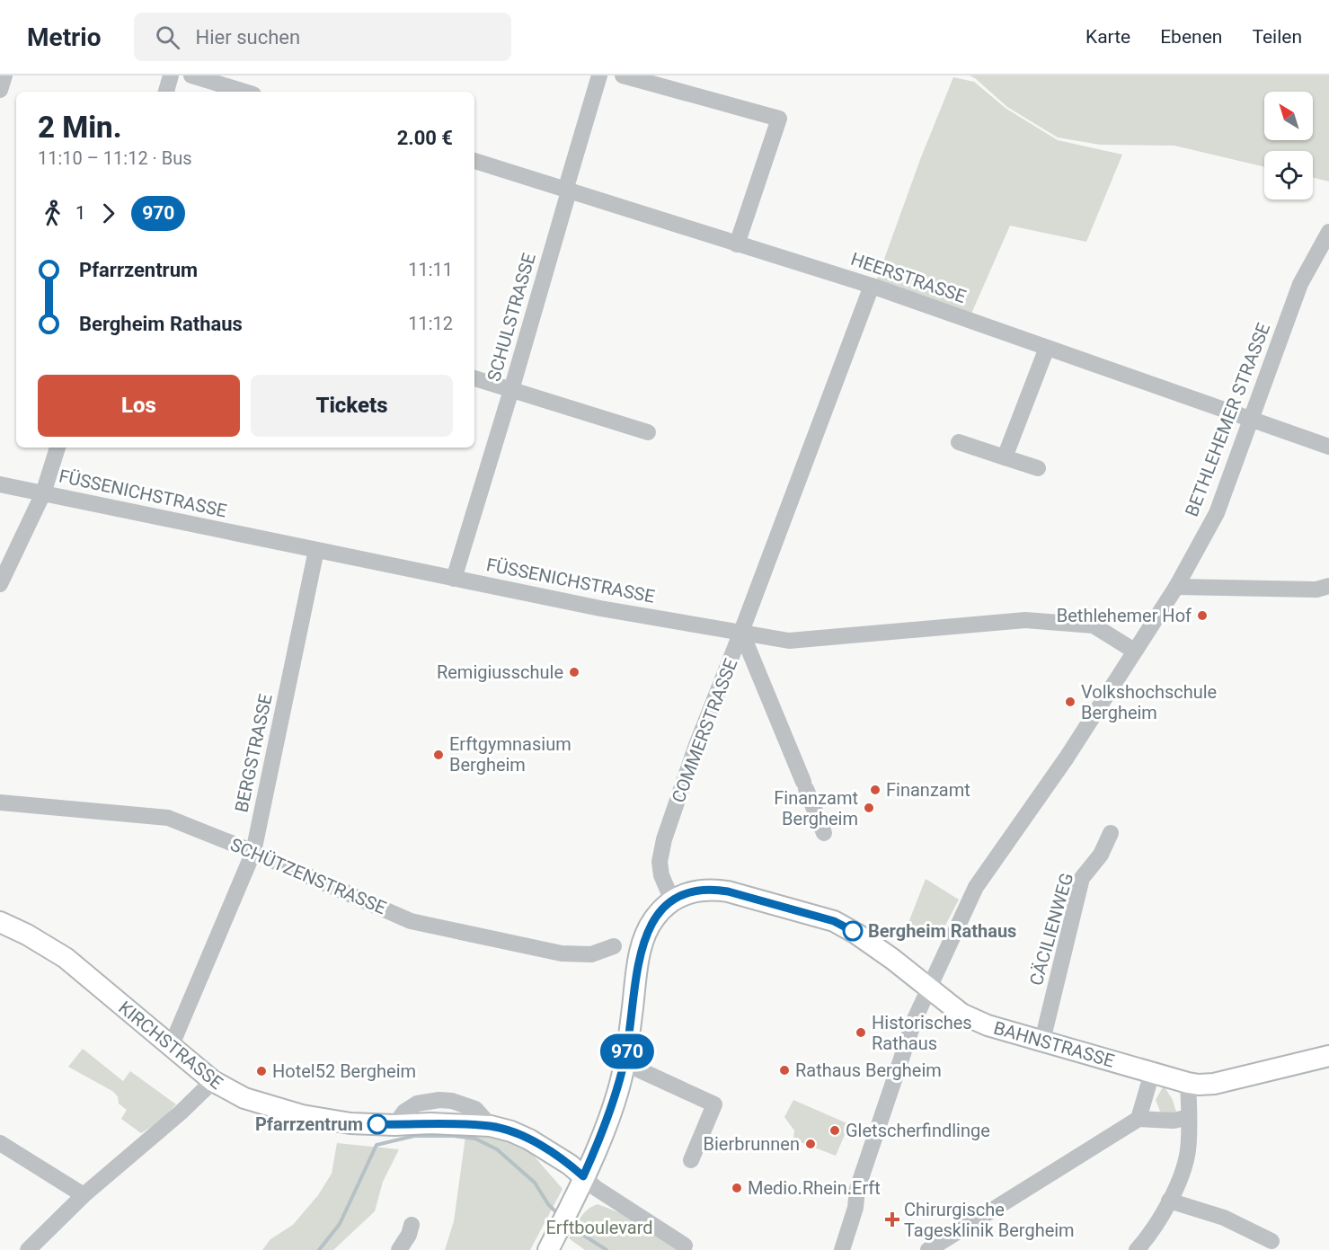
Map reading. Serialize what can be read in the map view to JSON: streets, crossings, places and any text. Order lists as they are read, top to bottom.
{
  "streets": {
    "main road": ["BAHNSTRASSE", "KIRCHSTRASSE"],
    "street": [
      "HEERSTRASSE",
      "SCHULSTRASSE",
      "BETHLEHEMER STRASSE",
      "FÜSSENICHSTRASSE",
      "COMMERSTRASSE",
      "BERGSTRASSE",
      "SCHÜTZENSTRASSE",
      "CÄCILIENWEG"
    ]
  },
  "crossings": [
    ["HEERSTRASSE", "SCHULSTRASSE"],
    ["HEERSTRASSE", "BETHLEHEMER STRASSE"],
    ["HEERSTRASSE", "COMMERSTRASSE"],
    ["SCHULSTRASSE", "FÜSSENICHSTRASSE"],
    ["BETHLEHEMER STRASSE", "FÜSSENICHSTRASSE"],
    ["BETHLEHEMER STRASSE", "BAHNSTRASSE"],
    ["FÜSSENICHSTRASSE", "COMMERSTRASSE"],
    ["FÜSSENICHSTRASSE", "BERGSTRASSE"],
    ["BERGSTRASSE", "SCHÜTZENSTRASSE"],
    ["BERGSTRASSE", "KIRCHSTRASSE"],
    ["CÄCILIENWEG", "BAHNSTRASSE"]
  ],
  "parks": ["Erftboulevard"],
  "places": {
    "other": [
      "Bethlehemer Hof",
      "Remigiusschule",
      "Volkshochschule Bergheim",
      "Erftgymnasium Bergheim",
      "Finanzamt",
      "Finanzamt Bergheim",
      "Bergheim Rathaus",
      "Historisches Rathaus",
      "Rathaus Bergheim",
      "Hotel52 Bergheim",
      "Pfarrzentrum",
      "Gletscherfindlinge",
      "Bierbrunnen",
      "Medio.Rhein.Erft"
    ],
    "health": ["Chirurgische Tagesklinik Bergheim"]
  },
  "lines": ["bus line 970"],
  "north": "top left",
  "page": {
    "header": "Metrio",
    "search": "Hier suchen",
    "nav": ["Karte", "Ebenen", "Teilen"],
    "on_map": "970",
    "heading": ["2 Min.", "11:10 – 11:12 · Bus", "2.00 €"],
    "legs": ["1", "970"],
    "list": [
      {
        "name": "Pfarrzentrum",
        "value": "11:11"
      },
      {
        "name": "Bergheim Rathaus",
        "value": "11:12"
      }
    ],
    "buttons": ["Los", "Tickets"]
  }
}
